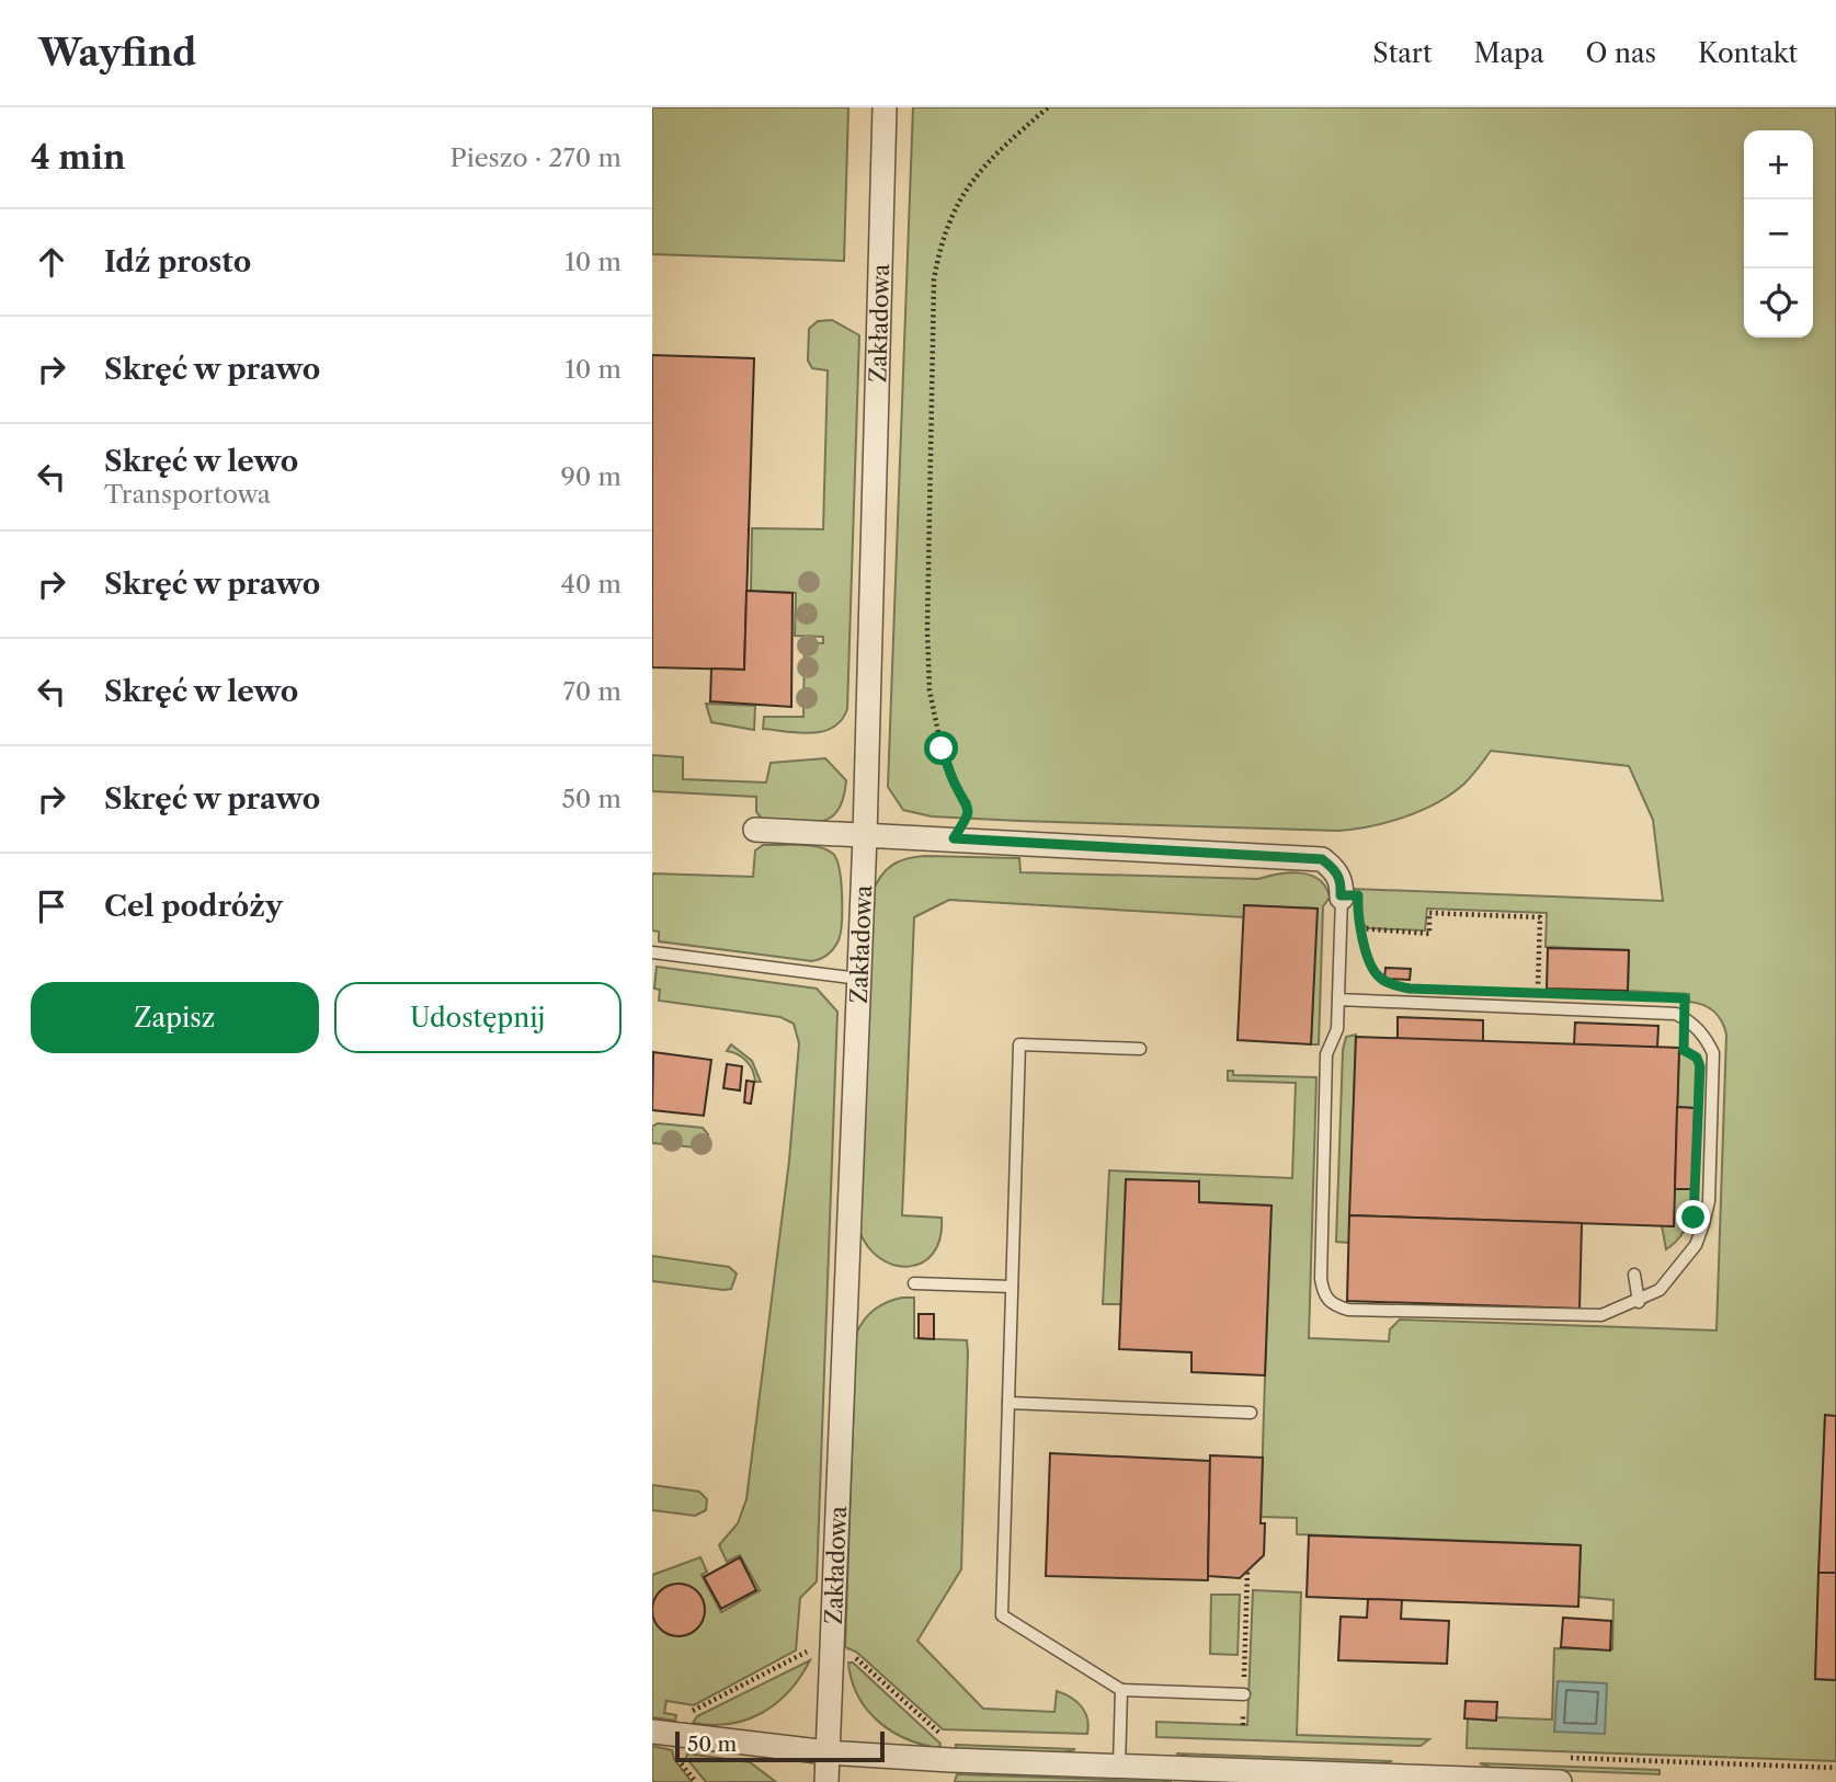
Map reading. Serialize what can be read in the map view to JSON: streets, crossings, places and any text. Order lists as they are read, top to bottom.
{
  "streets": {
    "street": ["Zakładowa"]
  },
  "scale_bar": "50 m",
  "page": {
    "header": "Wayfind",
    "nav": [
      "Start",
      "Mapa",
      "O nas",
      "Kontakt"
    ],
    "heading": ["4 min", "Pieszo · 270 m"],
    "map_buttons": ["+", "−"],
    "list": [
      ["Idź prosto", "10 m"],
      ["Skręć w prawo", "10 m"],
      ["Skręć w lewo", "Transportowa", "90 m"],
      ["Skręć w prawo", "40 m"],
      ["Skręć w lewo", "70 m"],
      ["Skręć w prawo", "50 m"],
      "Cel podróży"
    ],
    "buttons": ["Zapisz", "Udostępnij"],
    "scale": "50 m"
  }
}
